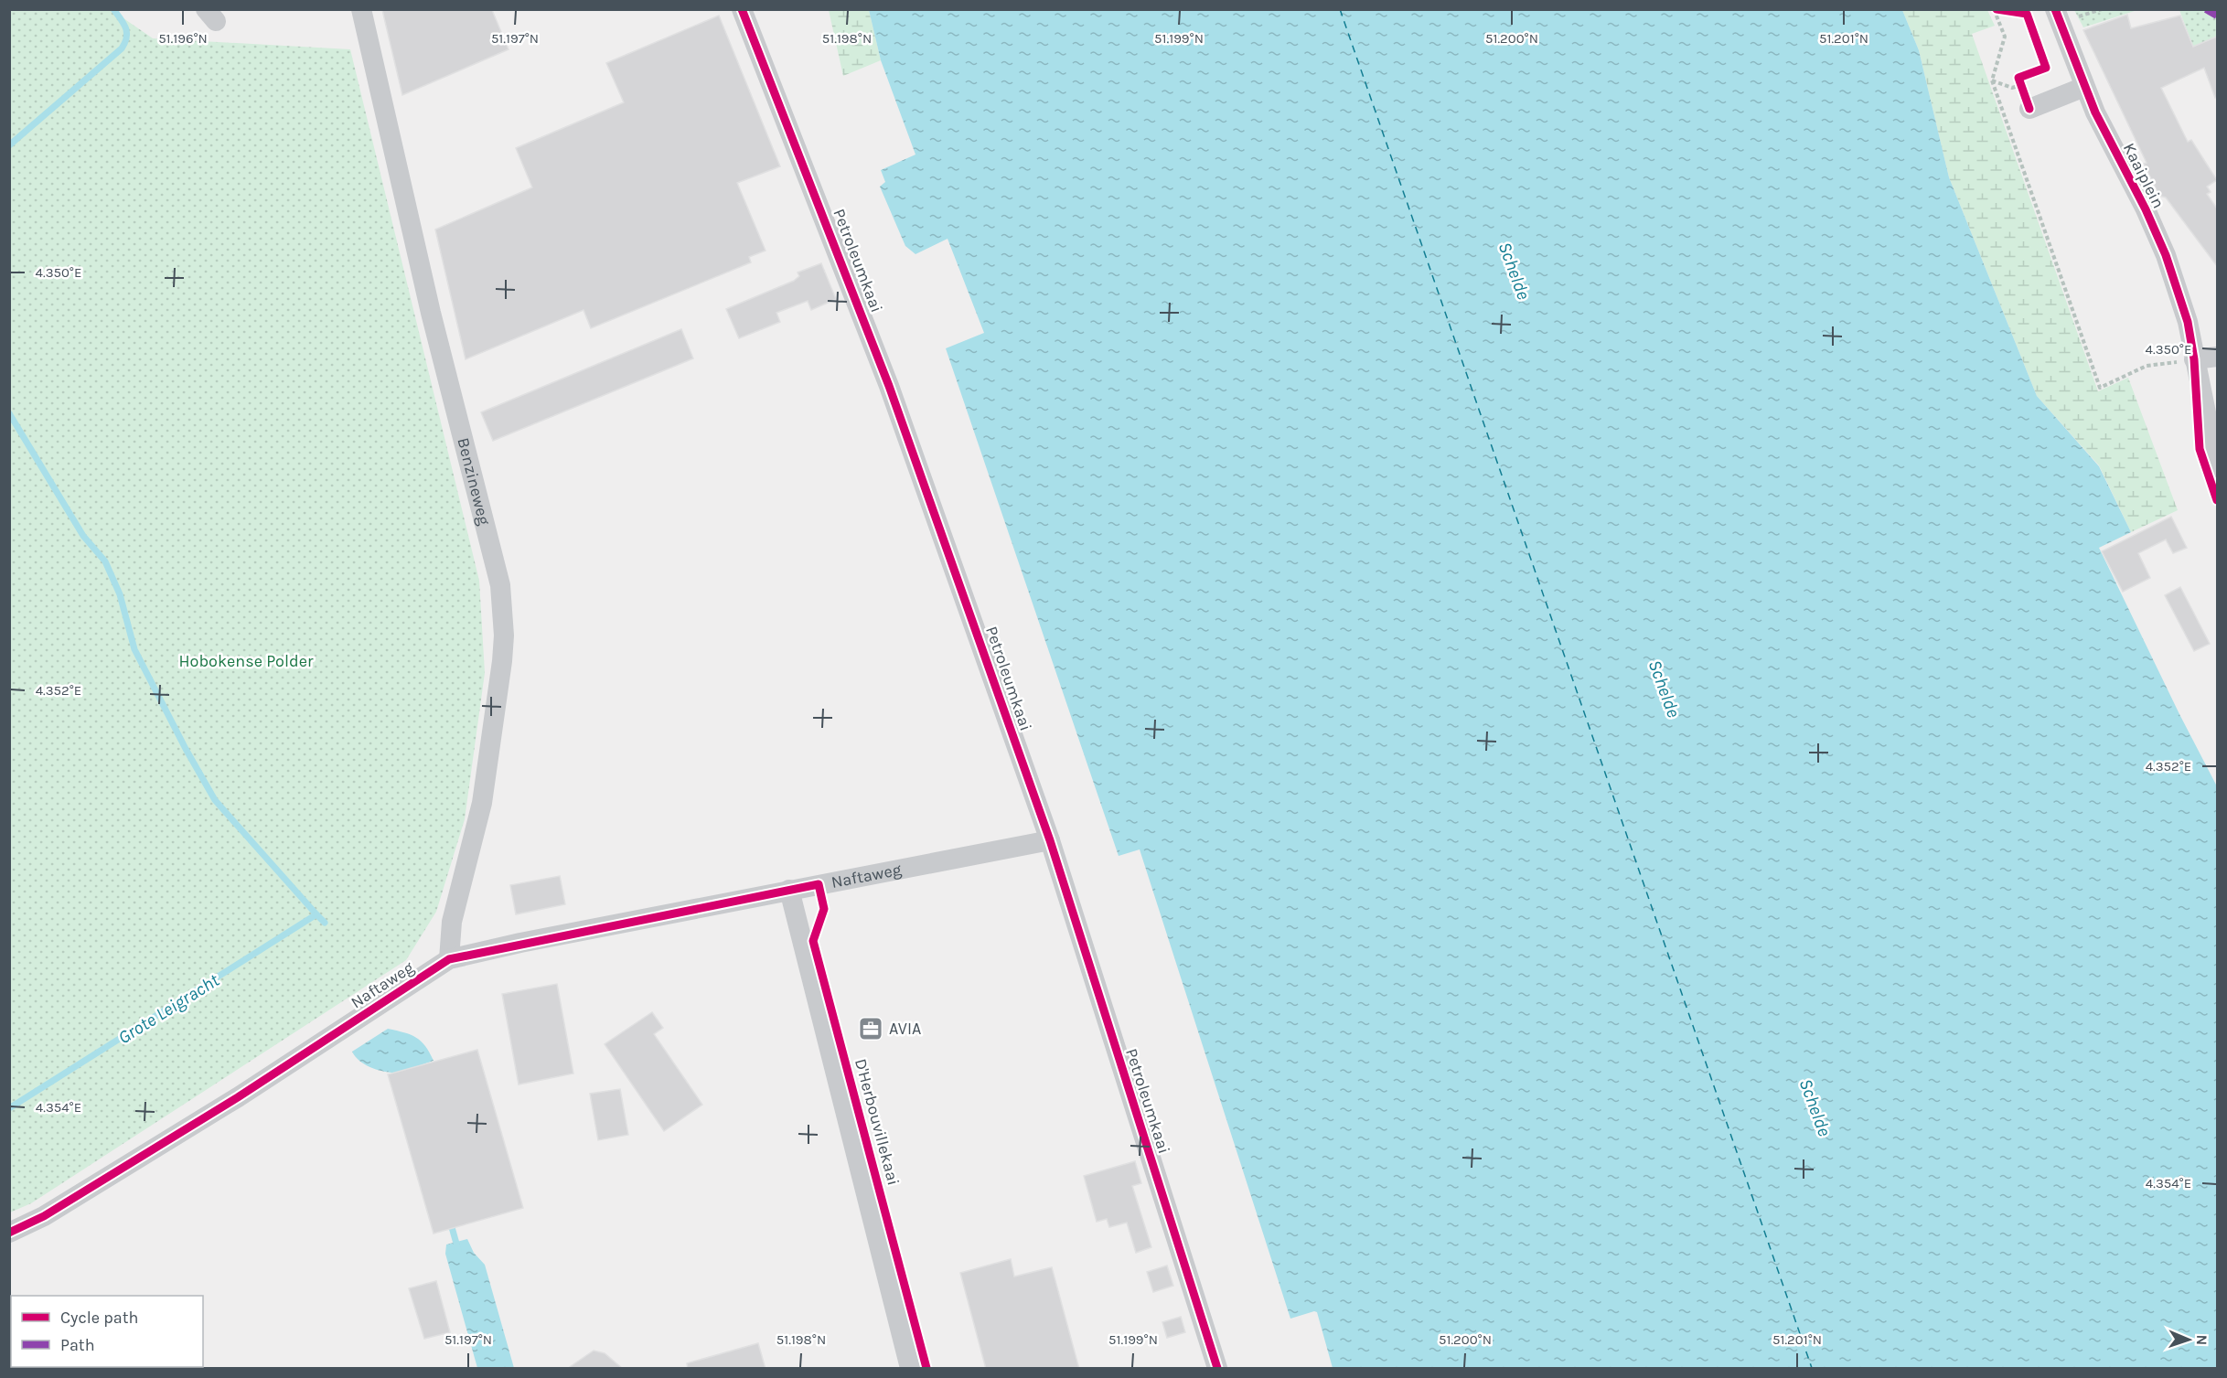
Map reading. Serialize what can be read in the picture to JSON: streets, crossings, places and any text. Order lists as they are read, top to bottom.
{
  "streets": {
    "street": [
      "Kaaiplein",
      "Petroleumkaai",
      "Benzineweg",
      "Naftaweg",
      "D'Herbouvillekaai"
    ]
  },
  "crossings": [
    ["Petroleumkaai", "Naftaweg"],
    ["Benzineweg", "Naftaweg"],
    ["Naftaweg", "D'Herbouvillekaai"]
  ],
  "water": ["Schelde", "Grote Leigracht"],
  "parks": ["Hobokense Polder"],
  "places": {
    "office": ["AVIA"]
  },
  "legend": ["Cycle path", "Path"],
  "north": "right",
  "coordinates": [
    "51.196°N",
    "51.197°N",
    "51.198°N",
    "51.199°N",
    "51.200°N",
    "51.201°N",
    "4.350°E",
    "4.352°E",
    "4.354°E"
  ]
}
